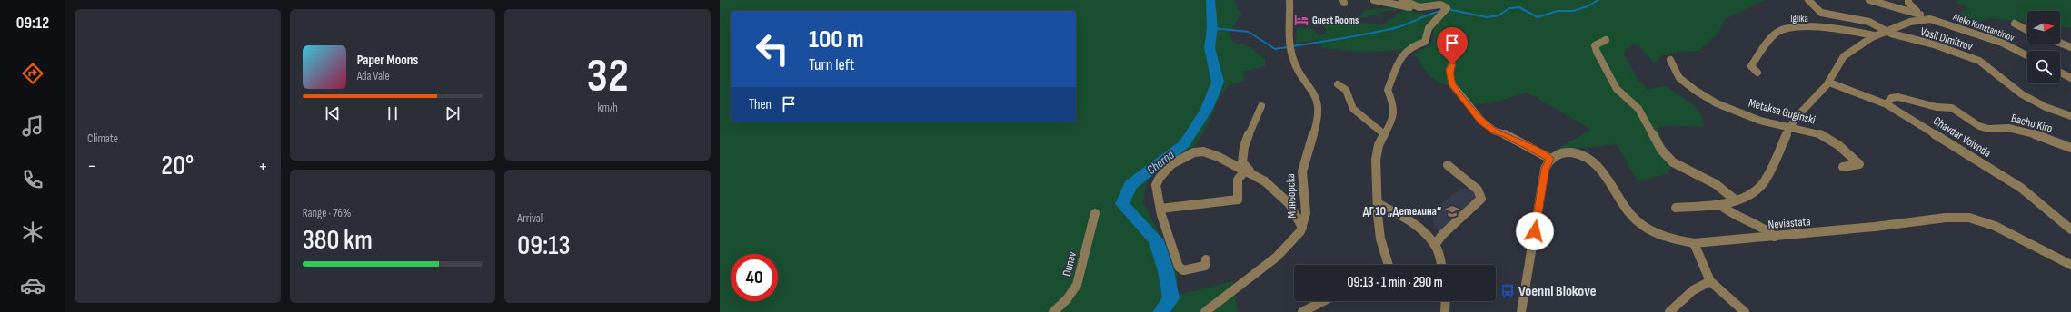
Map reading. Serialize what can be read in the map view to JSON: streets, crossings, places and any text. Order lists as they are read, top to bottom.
{
  "streets": {
    "street": [
      "Iglika",
      "Aleko Konstantinov",
      "Vasil Dimitrov",
      "Metaksa Guginski",
      "Bacho Kiro",
      "Chavdar Voivoda",
      "Миньорска",
      "Neviastata",
      "Dunav"
    ]
  },
  "crossings": [
    ["Bacho Kiro", "Chavdar Voivoda"]
  ],
  "water": ["Cherna"],
  "places": {
    "hotel": ["Guest Rooms"],
    "school or university": ["ДГ 10 „Детелина“"],
    "bus stop": ["Voenni Blokove"]
  },
  "north": "right",
  "page": {
    "tabs": "09:12",
    "tile": [
      "Climate",
      ["32", "km/h"],
      ["Range · 76%", "380 km"],
      ["Arrival", "09:13"]
    ],
    "turn": ["100 m", "Turn left"],
    "song": ["Paper Moons", "Ada Vale"],
    "then": "Then",
    "heat": ["−", "20°", "+"],
    "limit": "40",
    "trip": "09:13 · 1 min · 290 m"
  }
}
